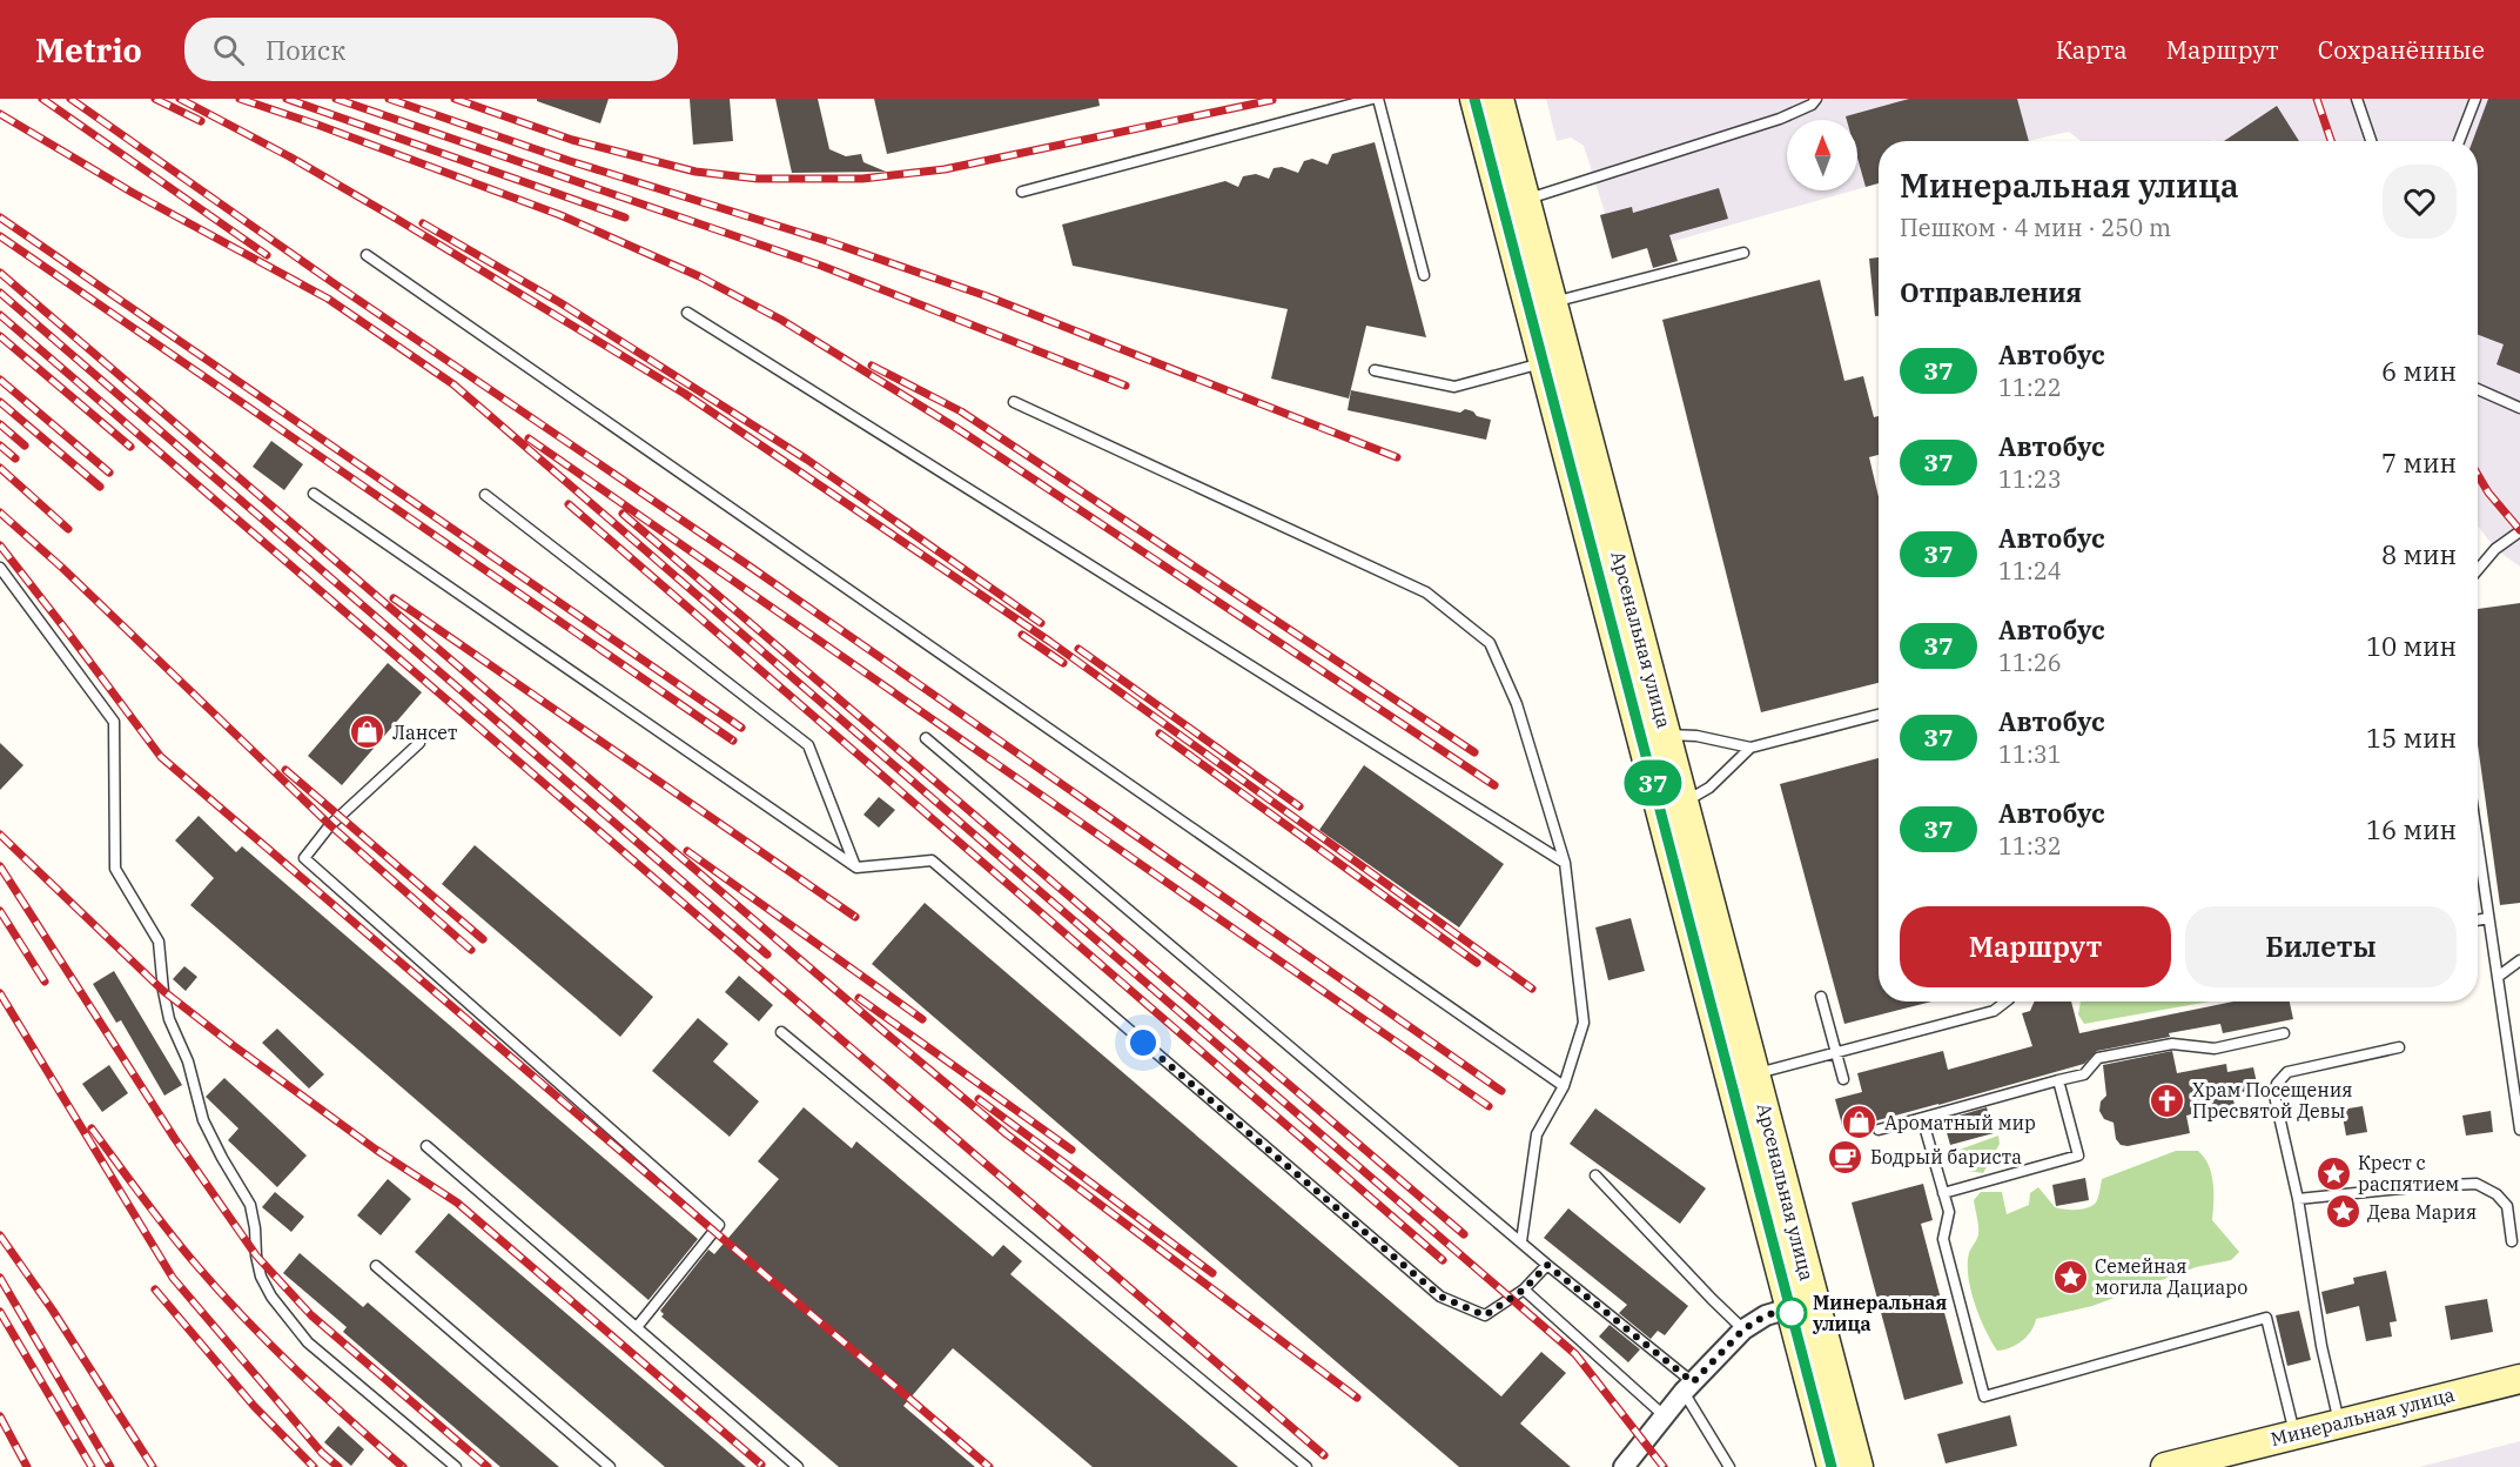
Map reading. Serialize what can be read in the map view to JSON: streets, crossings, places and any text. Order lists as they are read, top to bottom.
{
  "streets": {
    "street": ["Арсенальная улица", "Минеральная улица"]
  },
  "places": {
    "shop": ["Лансет", "Ароматный мир"],
    "church": ["Храм Посещения Пресвятой Девы"],
    "cafe": ["Бодрый бариста"],
    "place": ["Крест с распятием", "Дева Мария", "Семейная могила Дациаро"],
    "other": ["Минеральная улица"]
  },
  "lines": ["bus line 37"],
  "north": "top",
  "page": {
    "header": "Metrio",
    "search": "Поиск",
    "nav": ["Карта", "Маршрут", "Сохранённые"],
    "on_map": "37",
    "heading": [
      ["Минеральная улица", "Пешком · 4 мин · 250 m"],
      "Отправления"
    ],
    "list": [
      {
        "mark": "37",
        "name": "Автобус",
        "note": "11:22",
        "value": "6 мин"
      },
      {
        "mark": "37",
        "name": "Автобус",
        "note": "11:23",
        "value": "7 мин"
      },
      {
        "mark": "37",
        "name": "Автобус",
        "note": "11:24",
        "value": "8 мин"
      },
      {
        "mark": "37",
        "name": "Автобус",
        "note": "11:26",
        "value": "10 мин"
      },
      {
        "mark": "37",
        "name": "Автобус",
        "note": "11:31",
        "value": "15 мин"
      },
      {
        "mark": "37",
        "name": "Автобус",
        "note": "11:32",
        "value": "16 мин"
      }
    ],
    "buttons": ["Маршрут", "Билеты"]
  }
}
